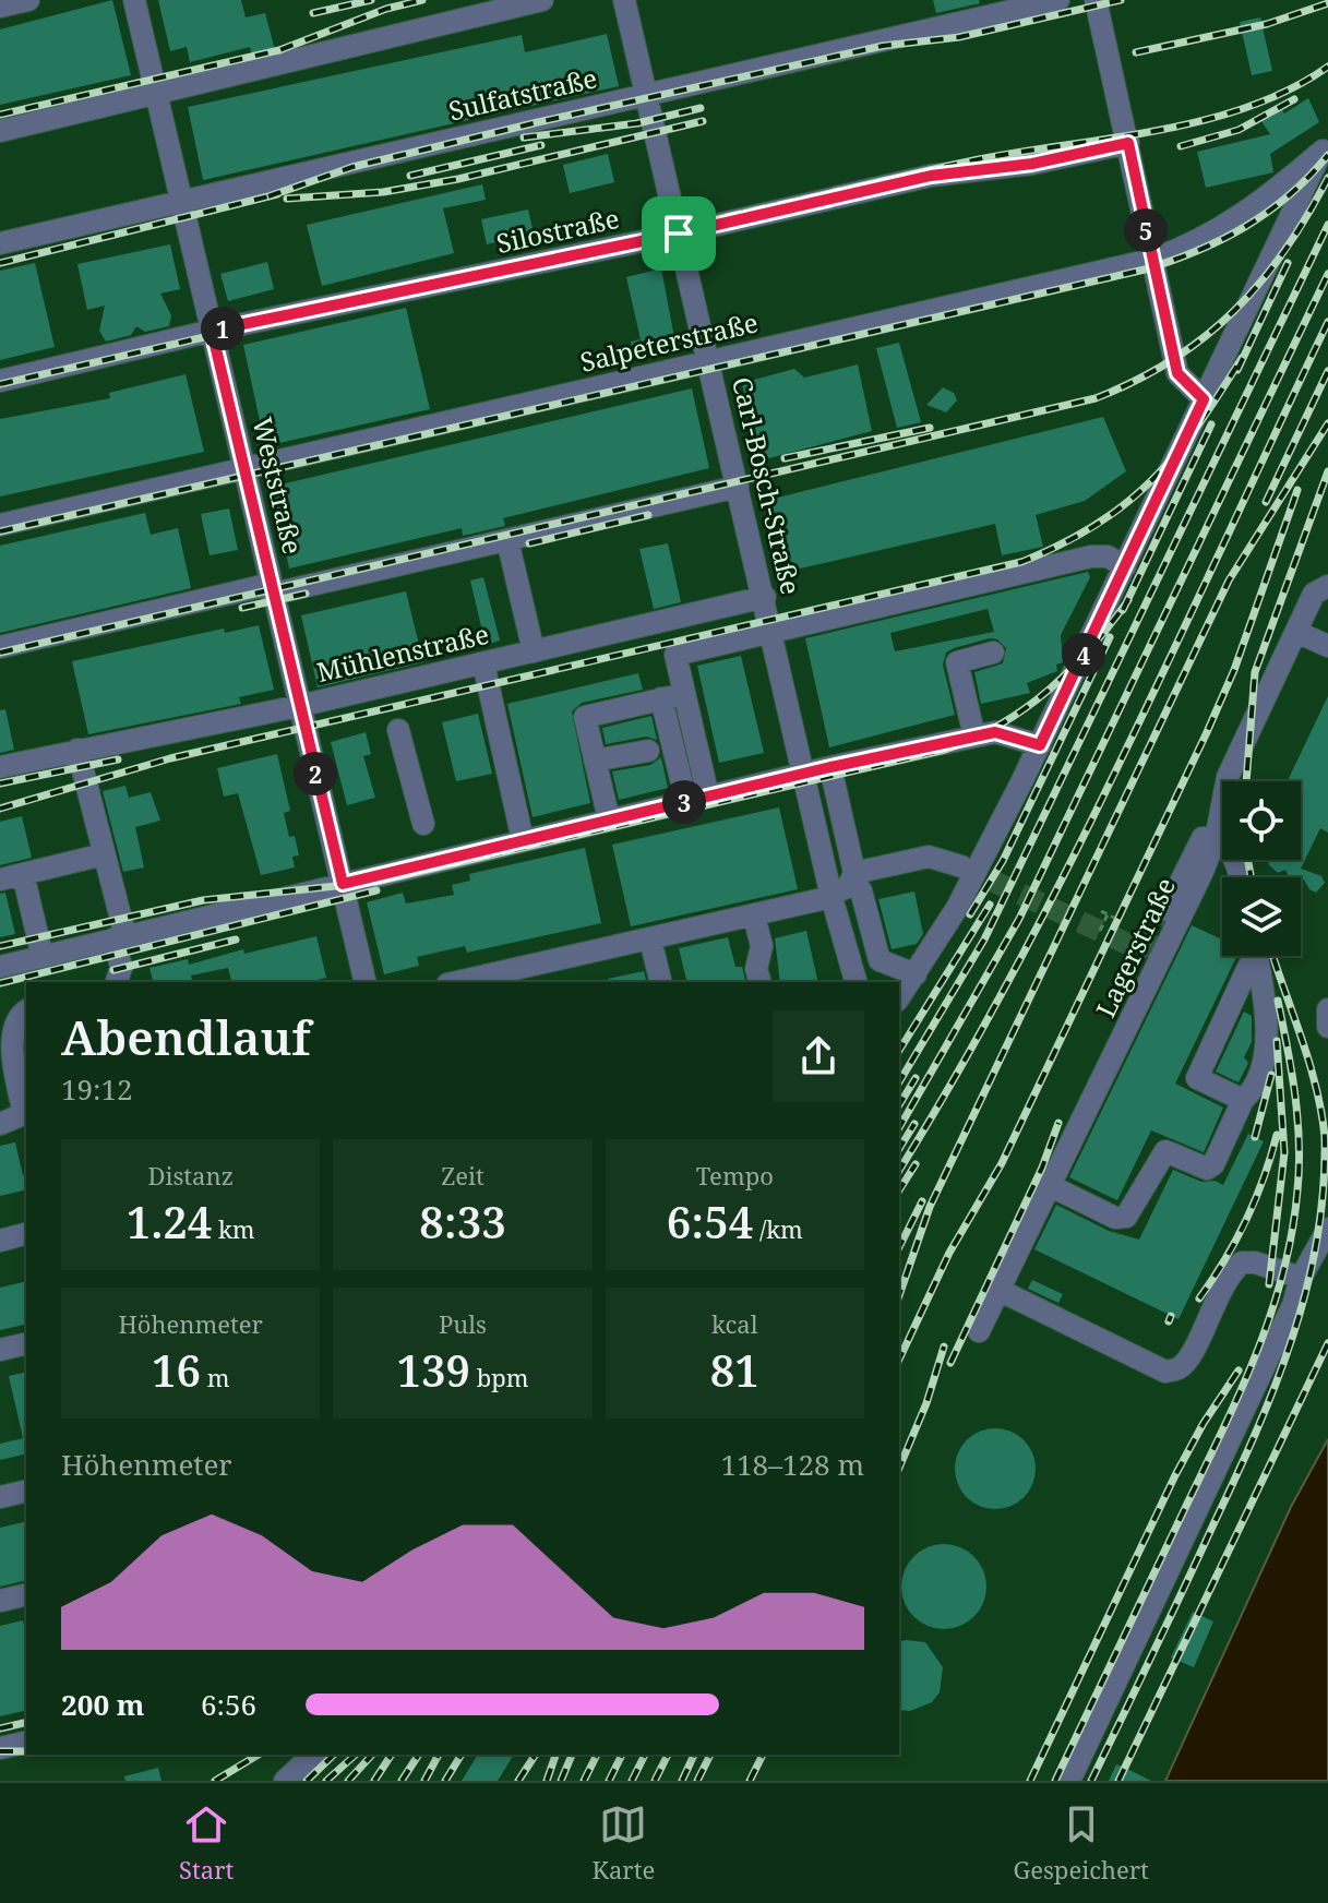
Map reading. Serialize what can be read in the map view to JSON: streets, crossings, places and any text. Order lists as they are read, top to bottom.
{
  "streets": {
    "street": [
      "Sulfatstraße",
      "Silostraße",
      "Salpeterstraße",
      "Weststraße",
      "Carl-Bosch-Straße",
      "Mühlenstraße",
      "Lagerstraße"
    ]
  },
  "crossings": [
    ["Sulfatstraße", "Weststraße"],
    ["Sulfatstraße", "Carl-Bosch-Straße"],
    ["Silostraße", "Weststraße"],
    ["Silostraße", "Carl-Bosch-Straße"],
    ["Salpeterstraße", "Weststraße"],
    ["Salpeterstraße", "Carl-Bosch-Straße"],
    ["Weststraße", "Mühlenstraße"],
    ["Carl-Bosch-Straße", "Mühlenstraße"]
  ],
  "page": {
    "pins": [
      "5",
      "1",
      "4",
      "2",
      "3"
    ],
    "heading": ["Abendlauf", "19:12"],
    "stats": [
      ["Distanz", "1.24 km"],
      ["Zeit", "8:33"],
      ["Tempo", "6:54 /km"],
      ["Höhenmeter", "16 m"],
      ["Puls", "139 bpm"],
      ["kcal", "81"]
    ],
    "chart": ["Höhenmeter", "118–128 m"],
    "list": [
      {
        "name": "200 m",
        "note": "6:56"
      }
    ],
    "tabs": ["Start", "Karte", "Gespeichert"]
  }
}
